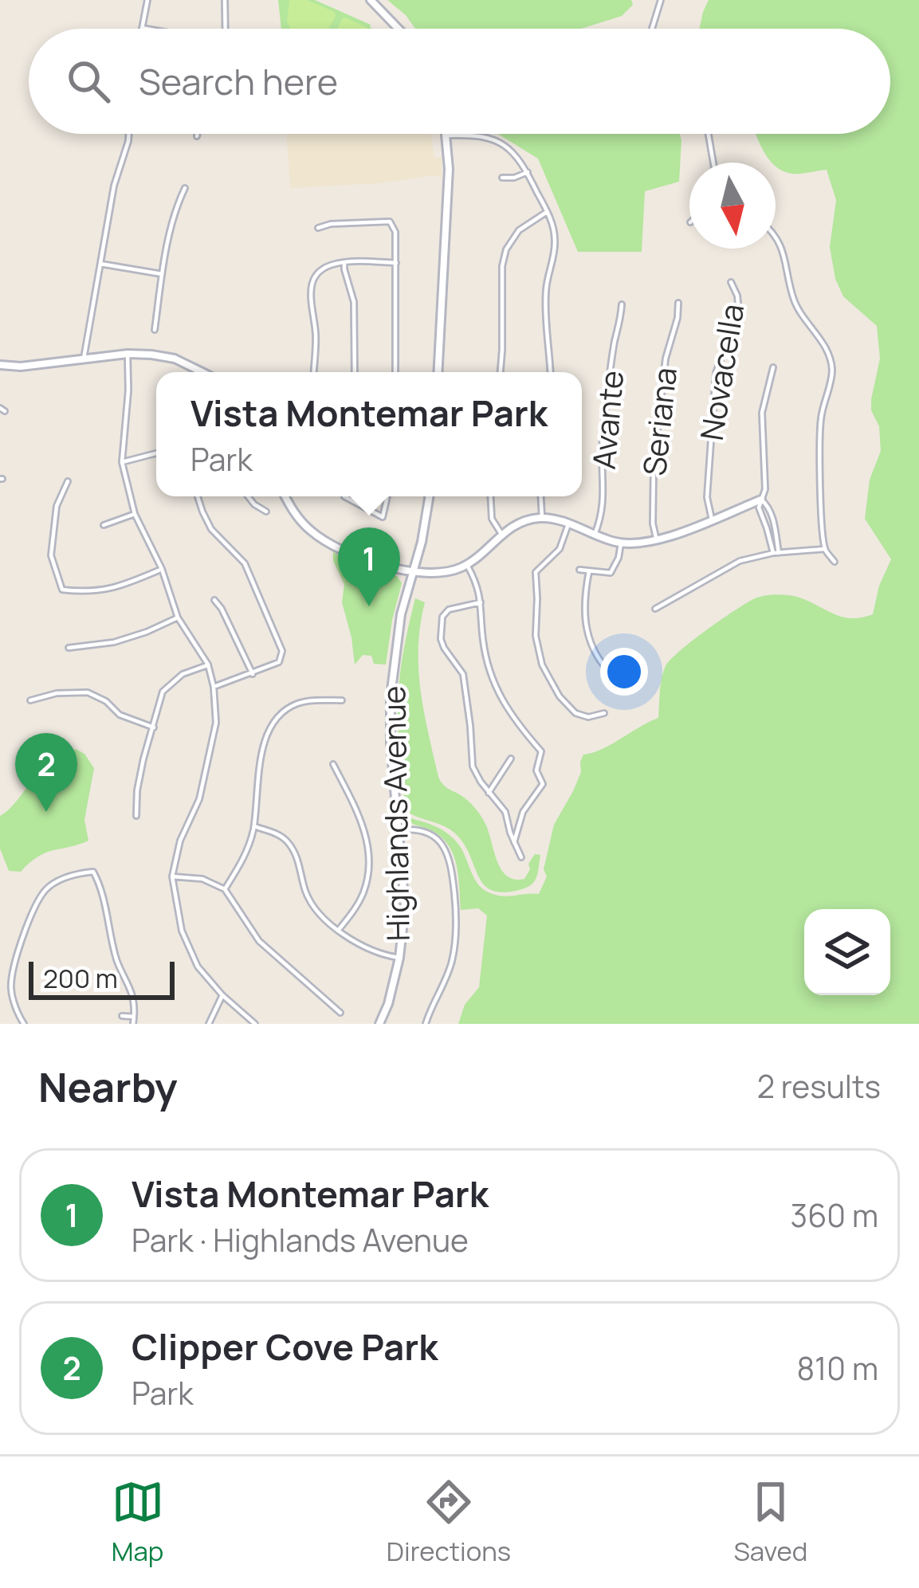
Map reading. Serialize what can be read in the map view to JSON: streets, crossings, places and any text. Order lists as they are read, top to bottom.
{
  "streets": {
    "main road": ["Highlands Avenue"],
    "street": ["Novacella", "Avante", "Seriana"]
  },
  "scale_bar": "200 m",
  "north": "bottom",
  "page": {
    "search": "Search here",
    "popup": ["Vista Montemar Park", "Park"],
    "pins": ["1", "2"],
    "scale": "200 m",
    "heading": ["Nearby", "2 results"],
    "list": [
      {
        "mark": "1",
        "name": "Vista Montemar Park",
        "note": "Park · Highlands Avenue",
        "value": "360 m"
      },
      {
        "mark": "2",
        "name": "Clipper Cove Park",
        "note": "Park",
        "value": "810 m"
      }
    ],
    "nav": ["Map", "Directions", "Saved"]
  }
}
